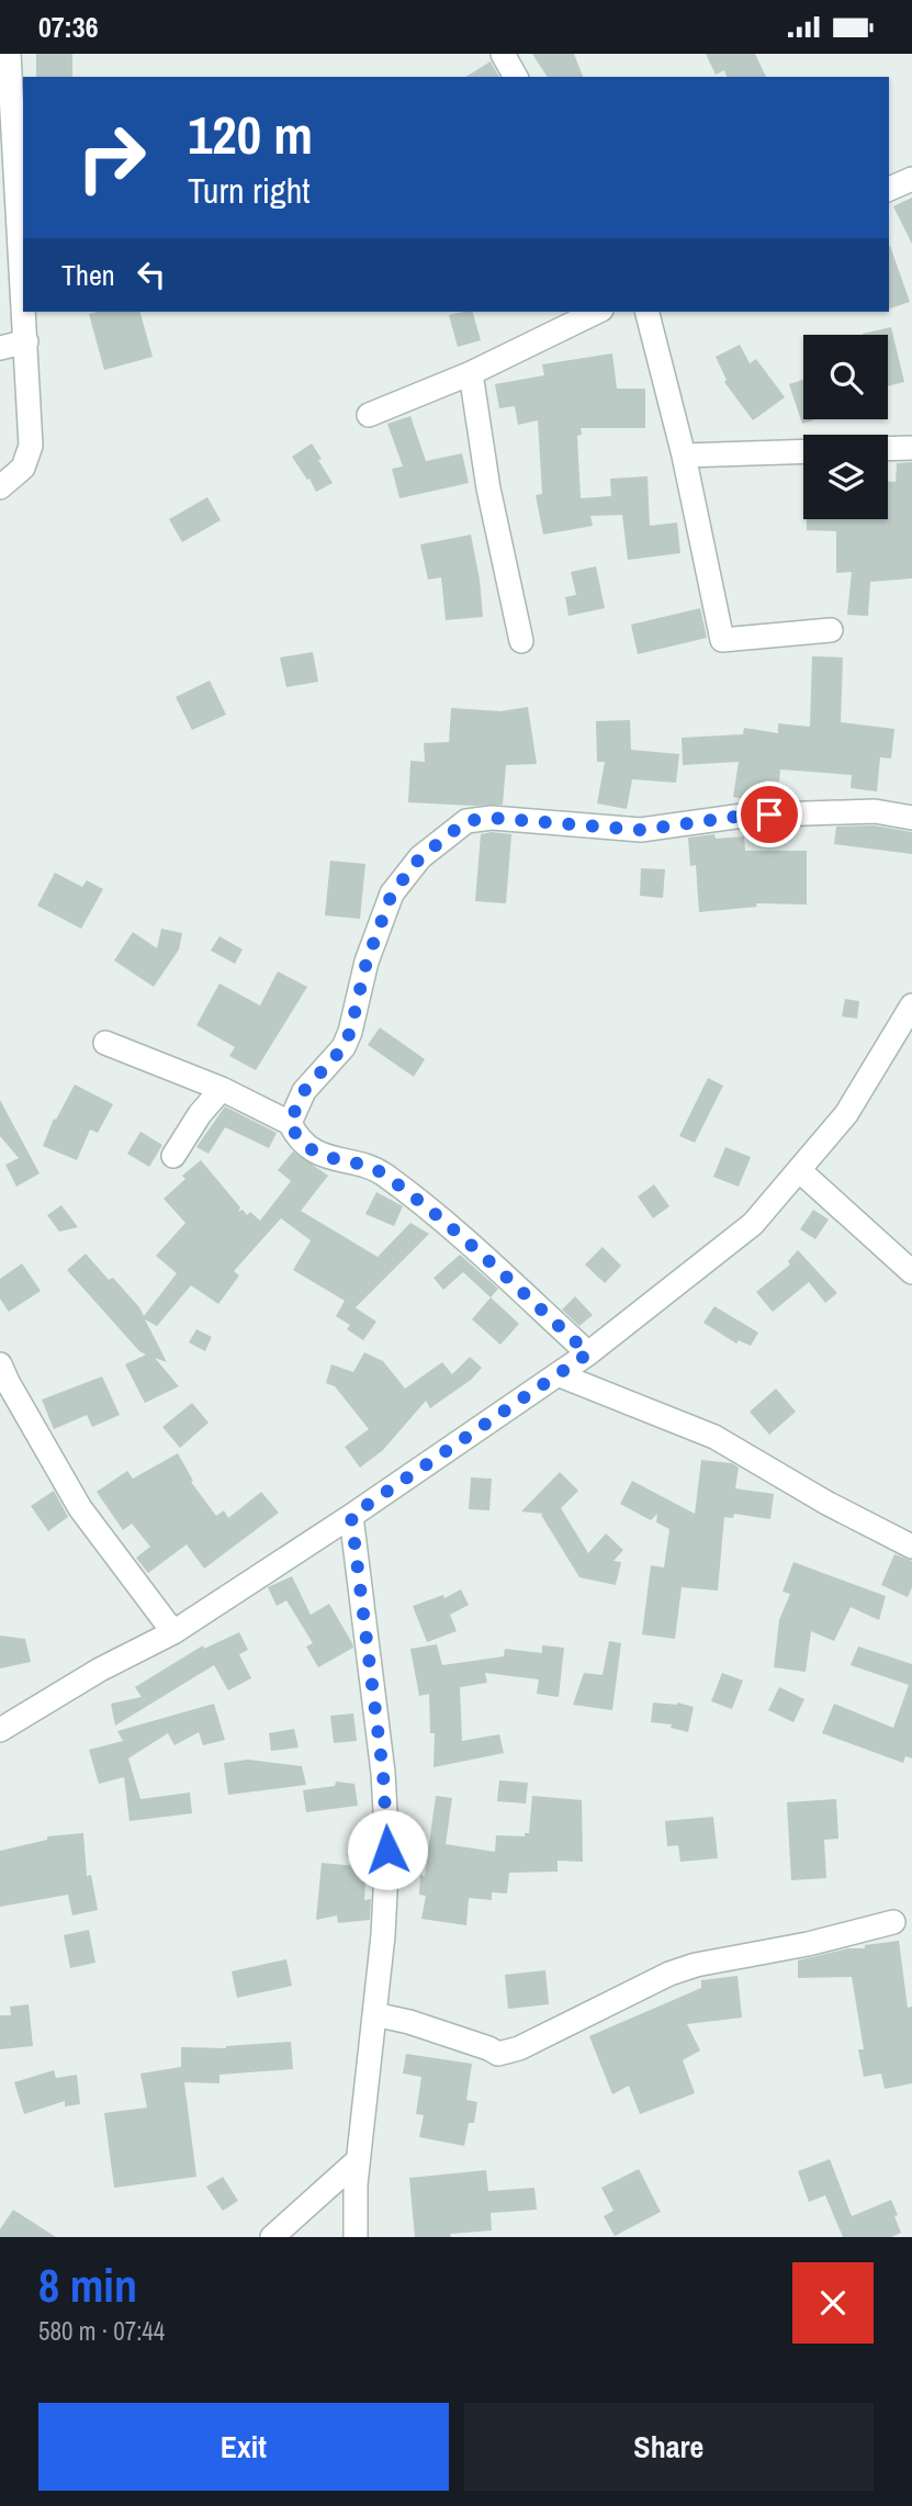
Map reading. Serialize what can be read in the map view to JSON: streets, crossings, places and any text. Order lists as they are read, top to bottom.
{
  "page": {
    "status": "07:36",
    "turn": ["120 m", "Turn right"],
    "then": "Then",
    "heading": ["8 min", "580 m · 07:44"],
    "buttons": ["Exit", "Share"]
  }
}
